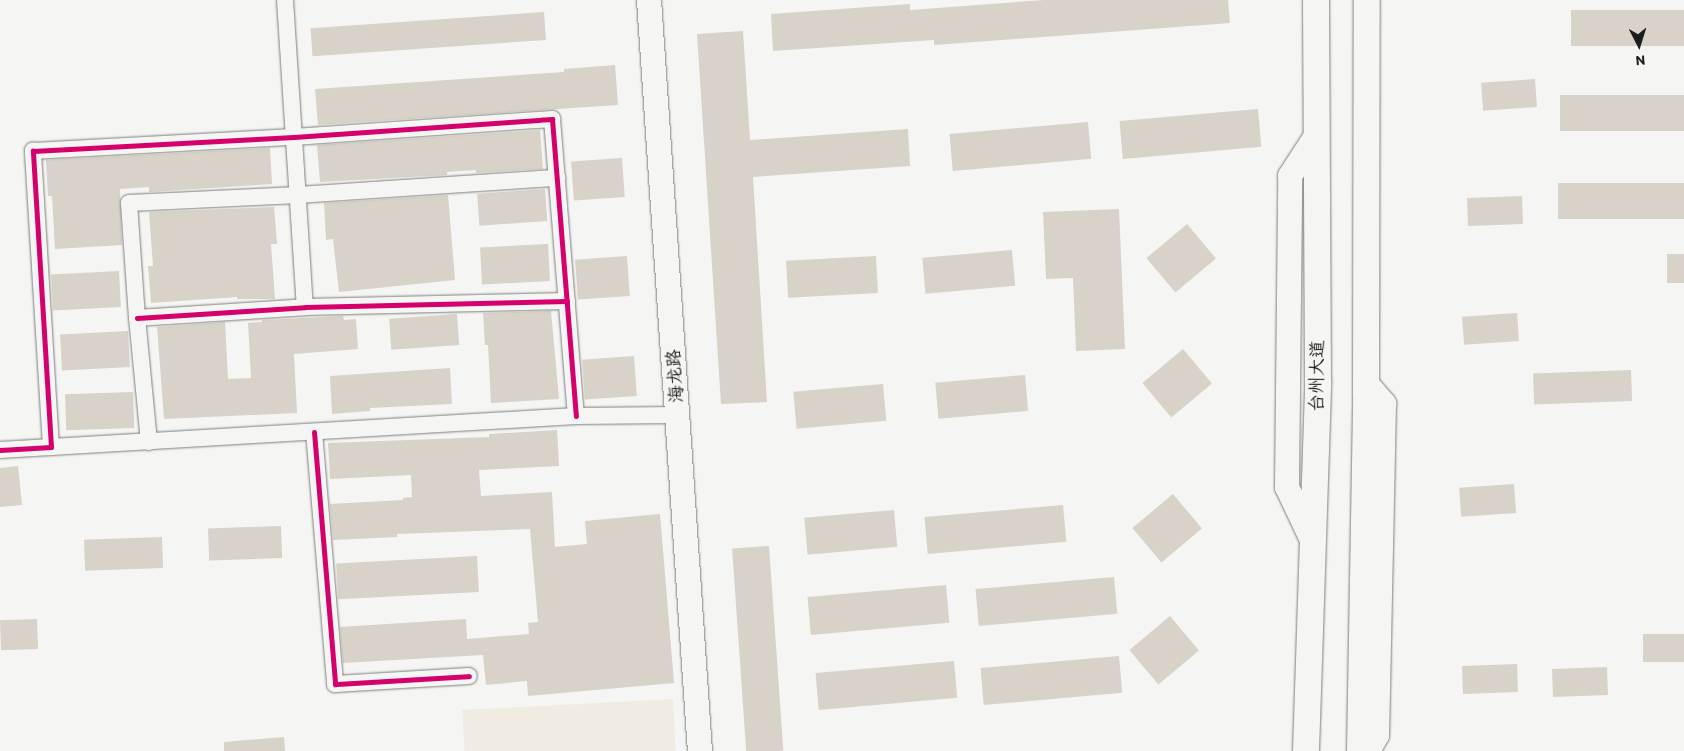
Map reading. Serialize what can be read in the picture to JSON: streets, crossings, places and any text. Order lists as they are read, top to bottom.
{
  "streets": {
    "main road": ["台州大道"],
    "street": ["海龙路"]
  },
  "north": "bottom"
}
